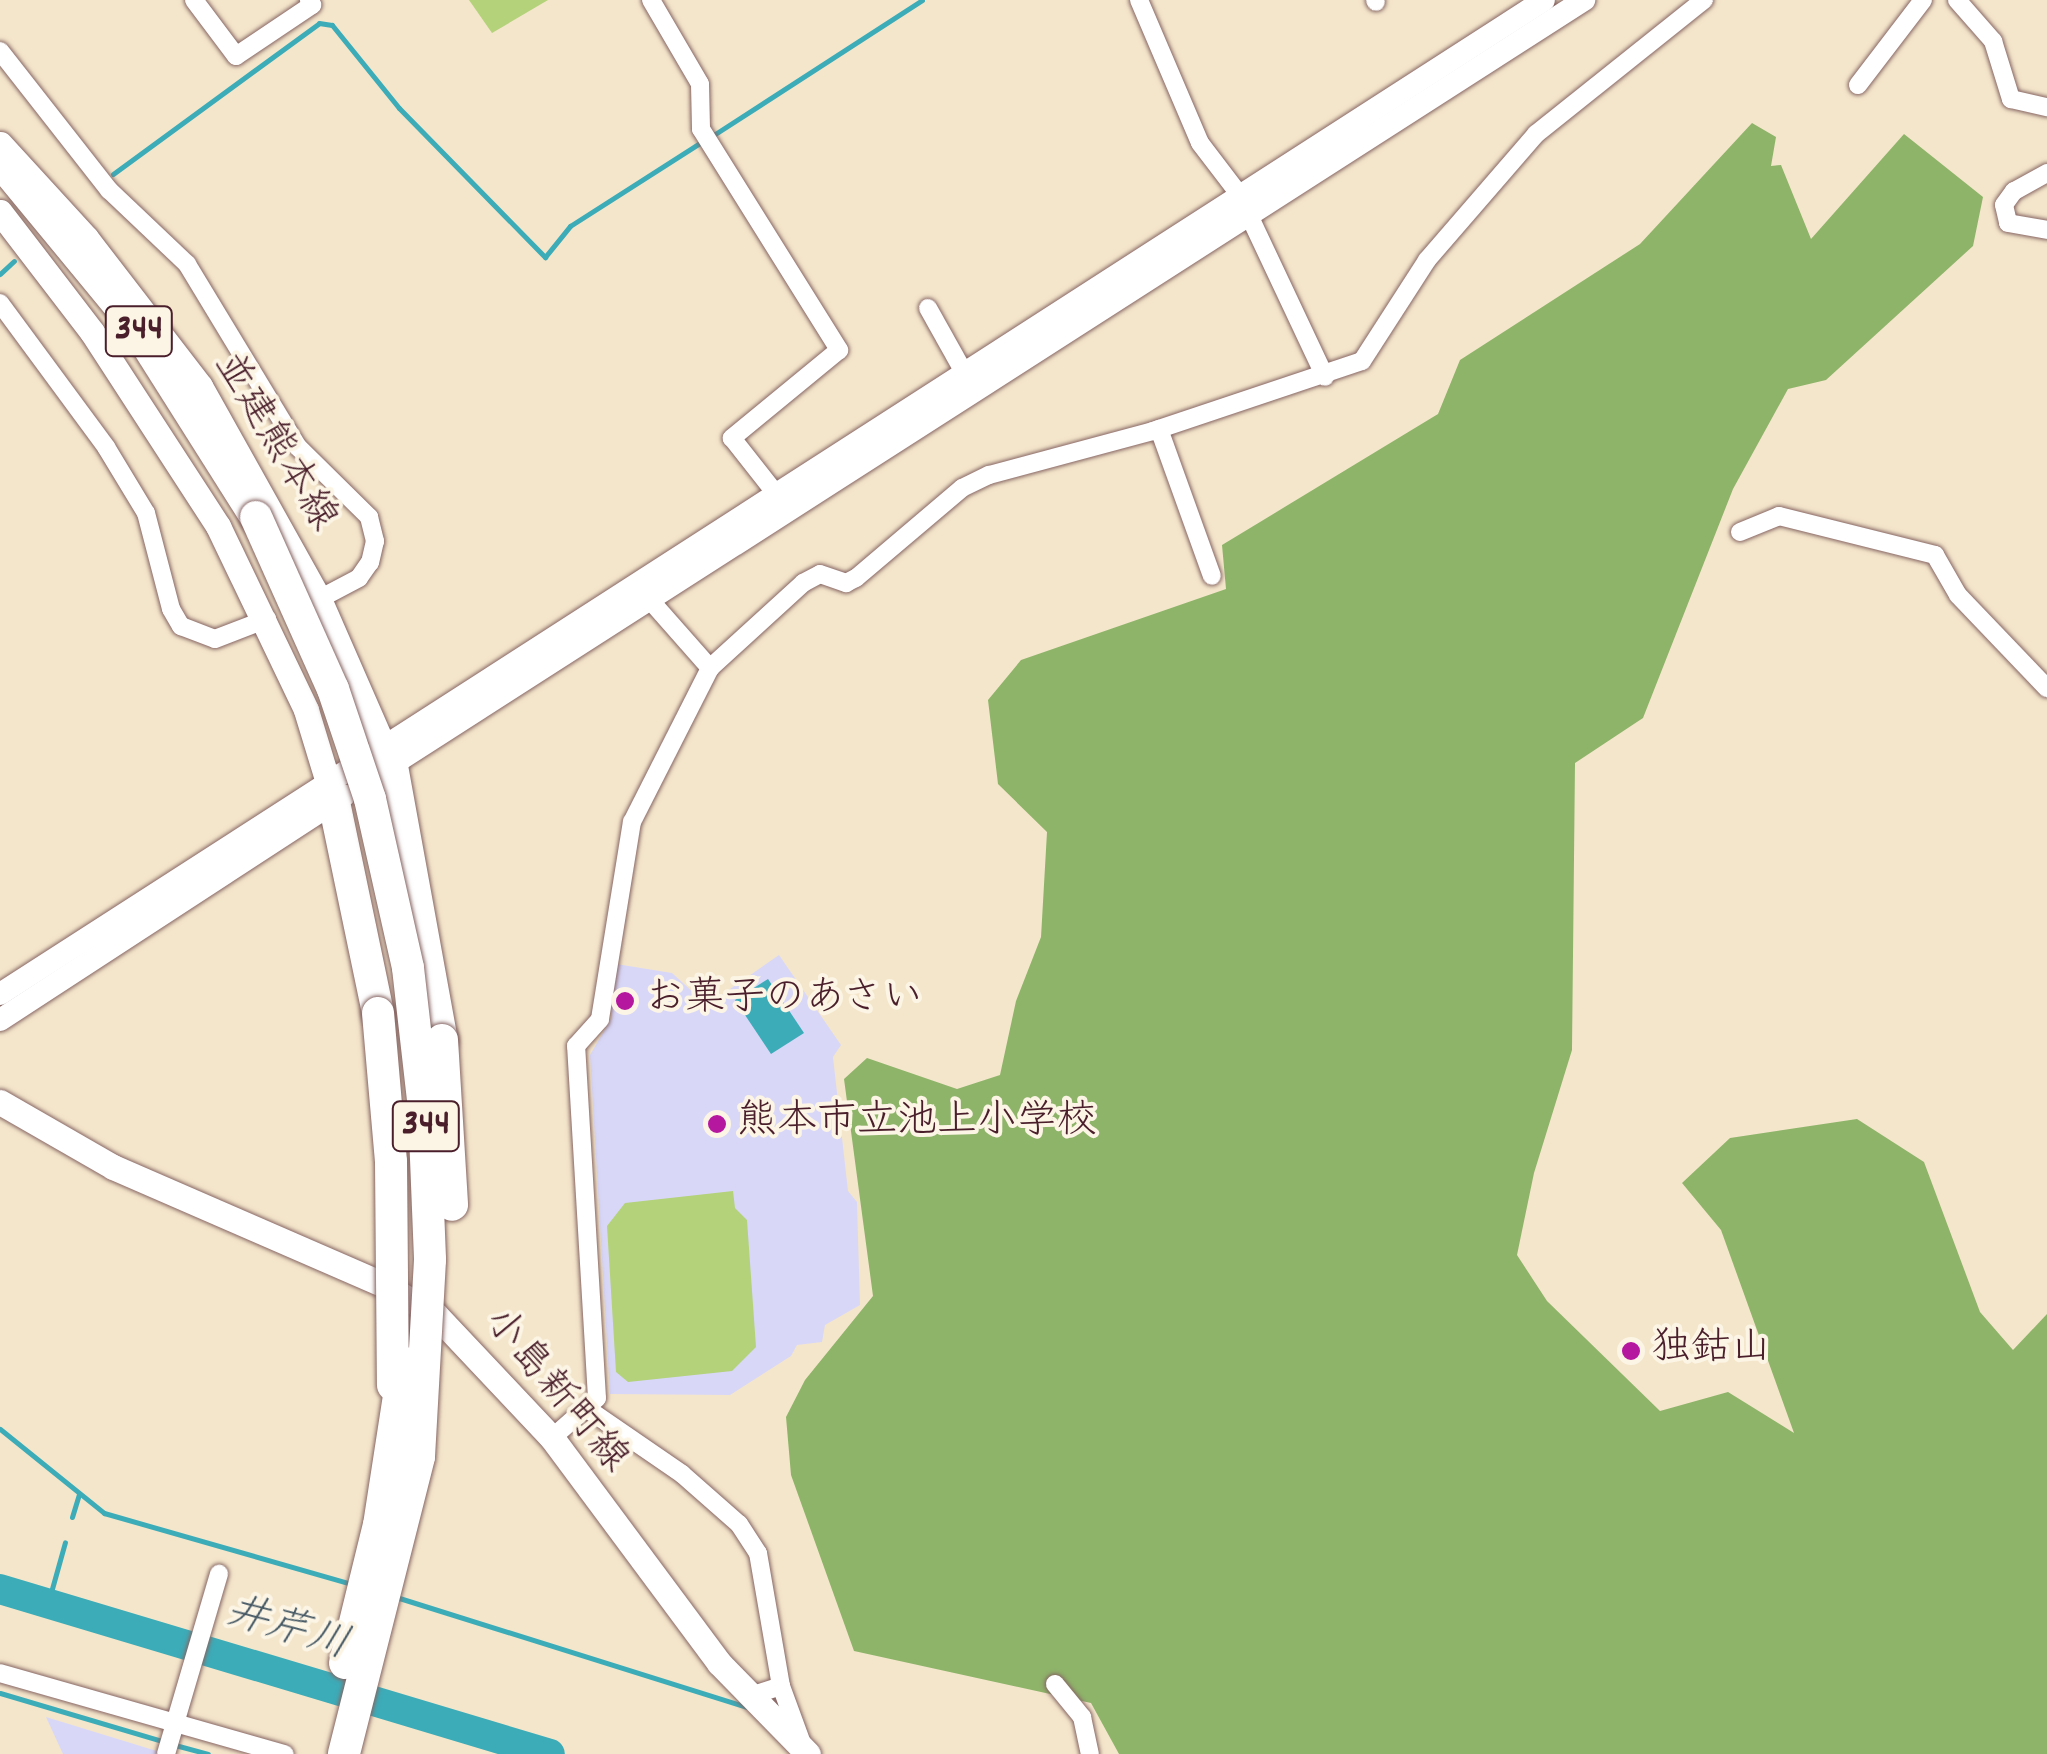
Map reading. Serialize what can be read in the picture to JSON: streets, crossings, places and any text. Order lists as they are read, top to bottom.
{
  "streets": {
    "highway": ["344"],
    "main road": ["並建熊本線", "小島新町線"]
  },
  "water": ["井芹川"],
  "places": ["お菓子のあさい", "熊本市立池上小学校", "独鈷山"]
}
